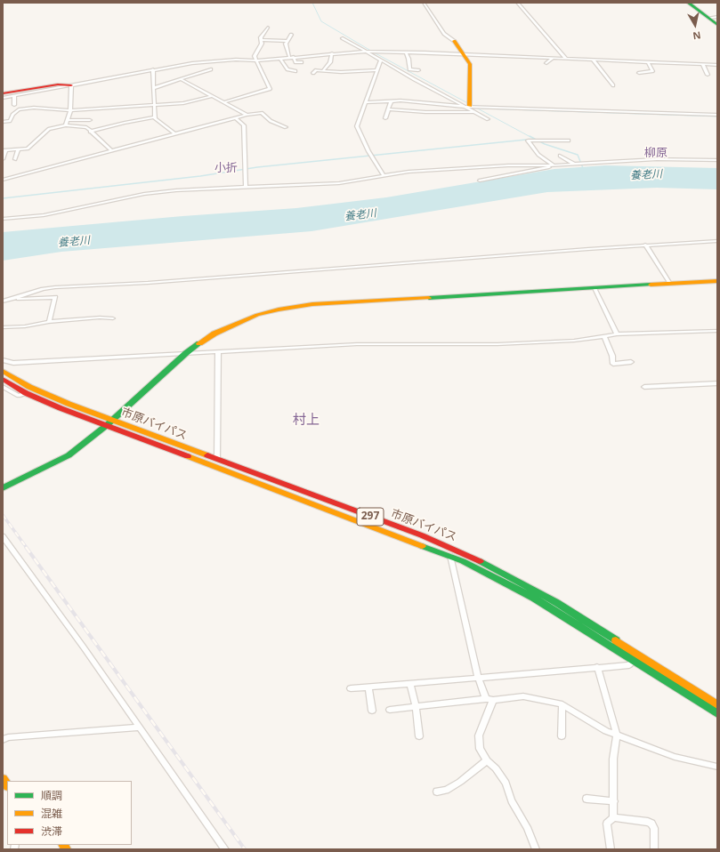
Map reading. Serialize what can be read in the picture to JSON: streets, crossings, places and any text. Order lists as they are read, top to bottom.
{
  "streets": {
    "main road": ["市原バイパス", "297"]
  },
  "districts": ["柳原", "小折", "村上"],
  "water": ["養老川"],
  "legend": ["順調", "混雑", "渋滞"],
  "north": "bottom"
}
